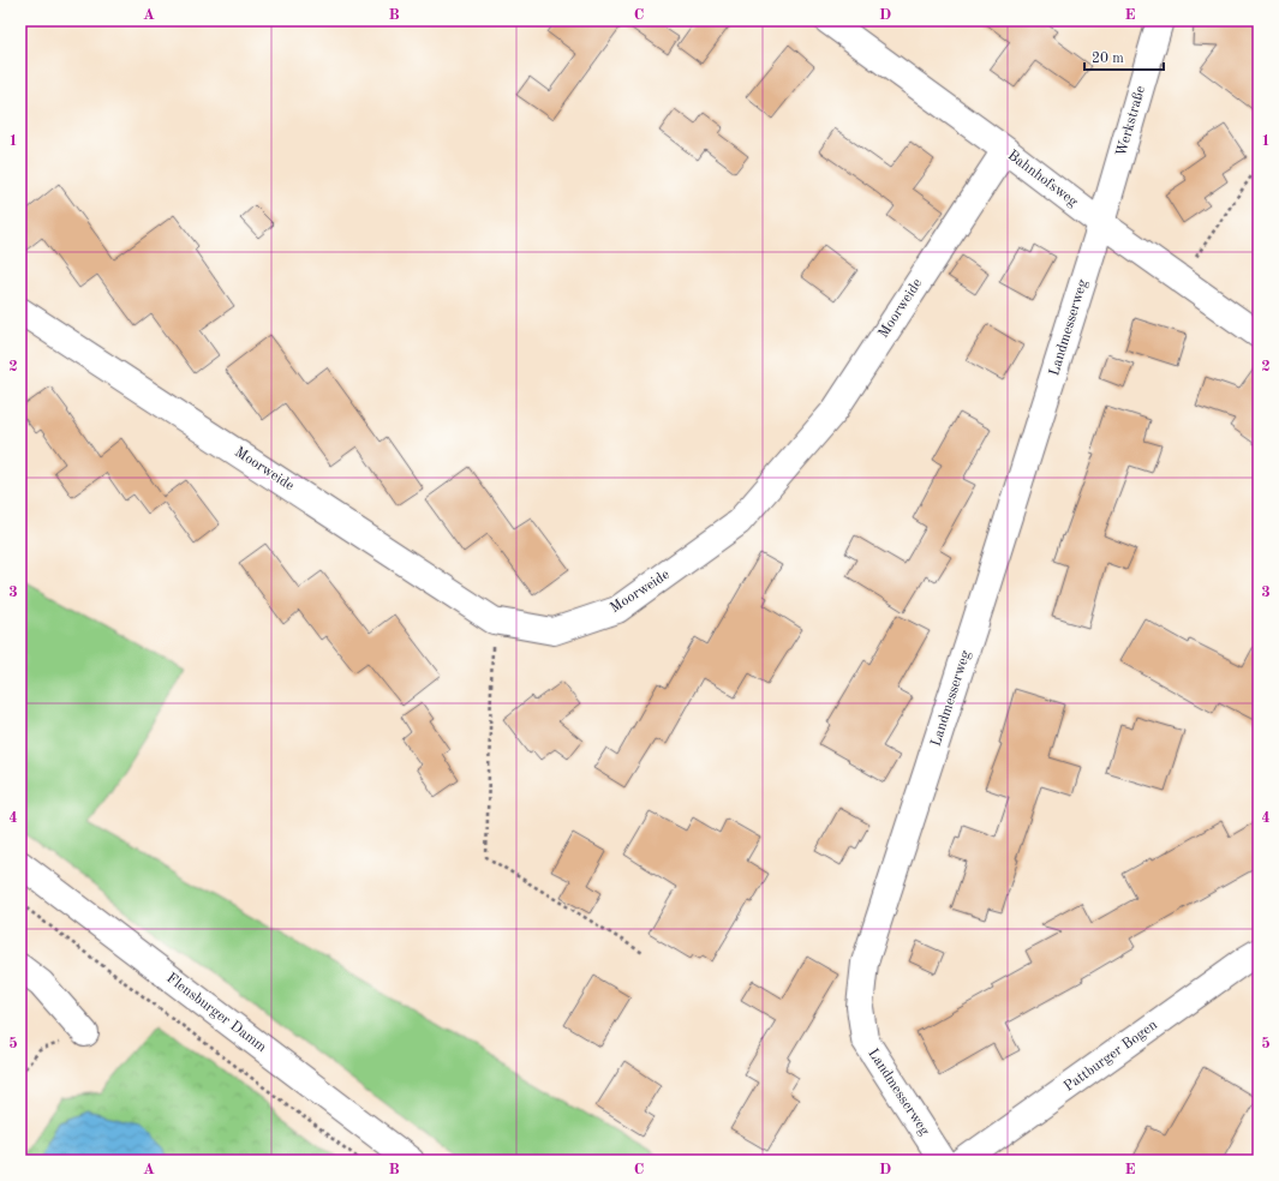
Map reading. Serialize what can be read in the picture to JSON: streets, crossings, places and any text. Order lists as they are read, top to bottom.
{
  "streets": {
    "street": [
      "Werkstraße",
      "Bahnhofsweg",
      "Moorweide",
      "Landmesserweg",
      "Flensburger Damm",
      "Pattburger Bogen"
    ]
  },
  "crossings": [
    ["Werkstraße", "Bahnhofsweg"],
    ["Werkstraße", "Landmesserweg"],
    ["Bahnhofsweg", "Moorweide"],
    ["Bahnhofsweg", "Landmesserweg"]
  ],
  "scale_bar": "20 m",
  "grid": {
    "columns": [
      "A",
      "B",
      "C",
      "D",
      "E"
    ],
    "rows": [
      "1",
      "2",
      "3",
      "4",
      "5"
    ]
  }
}
